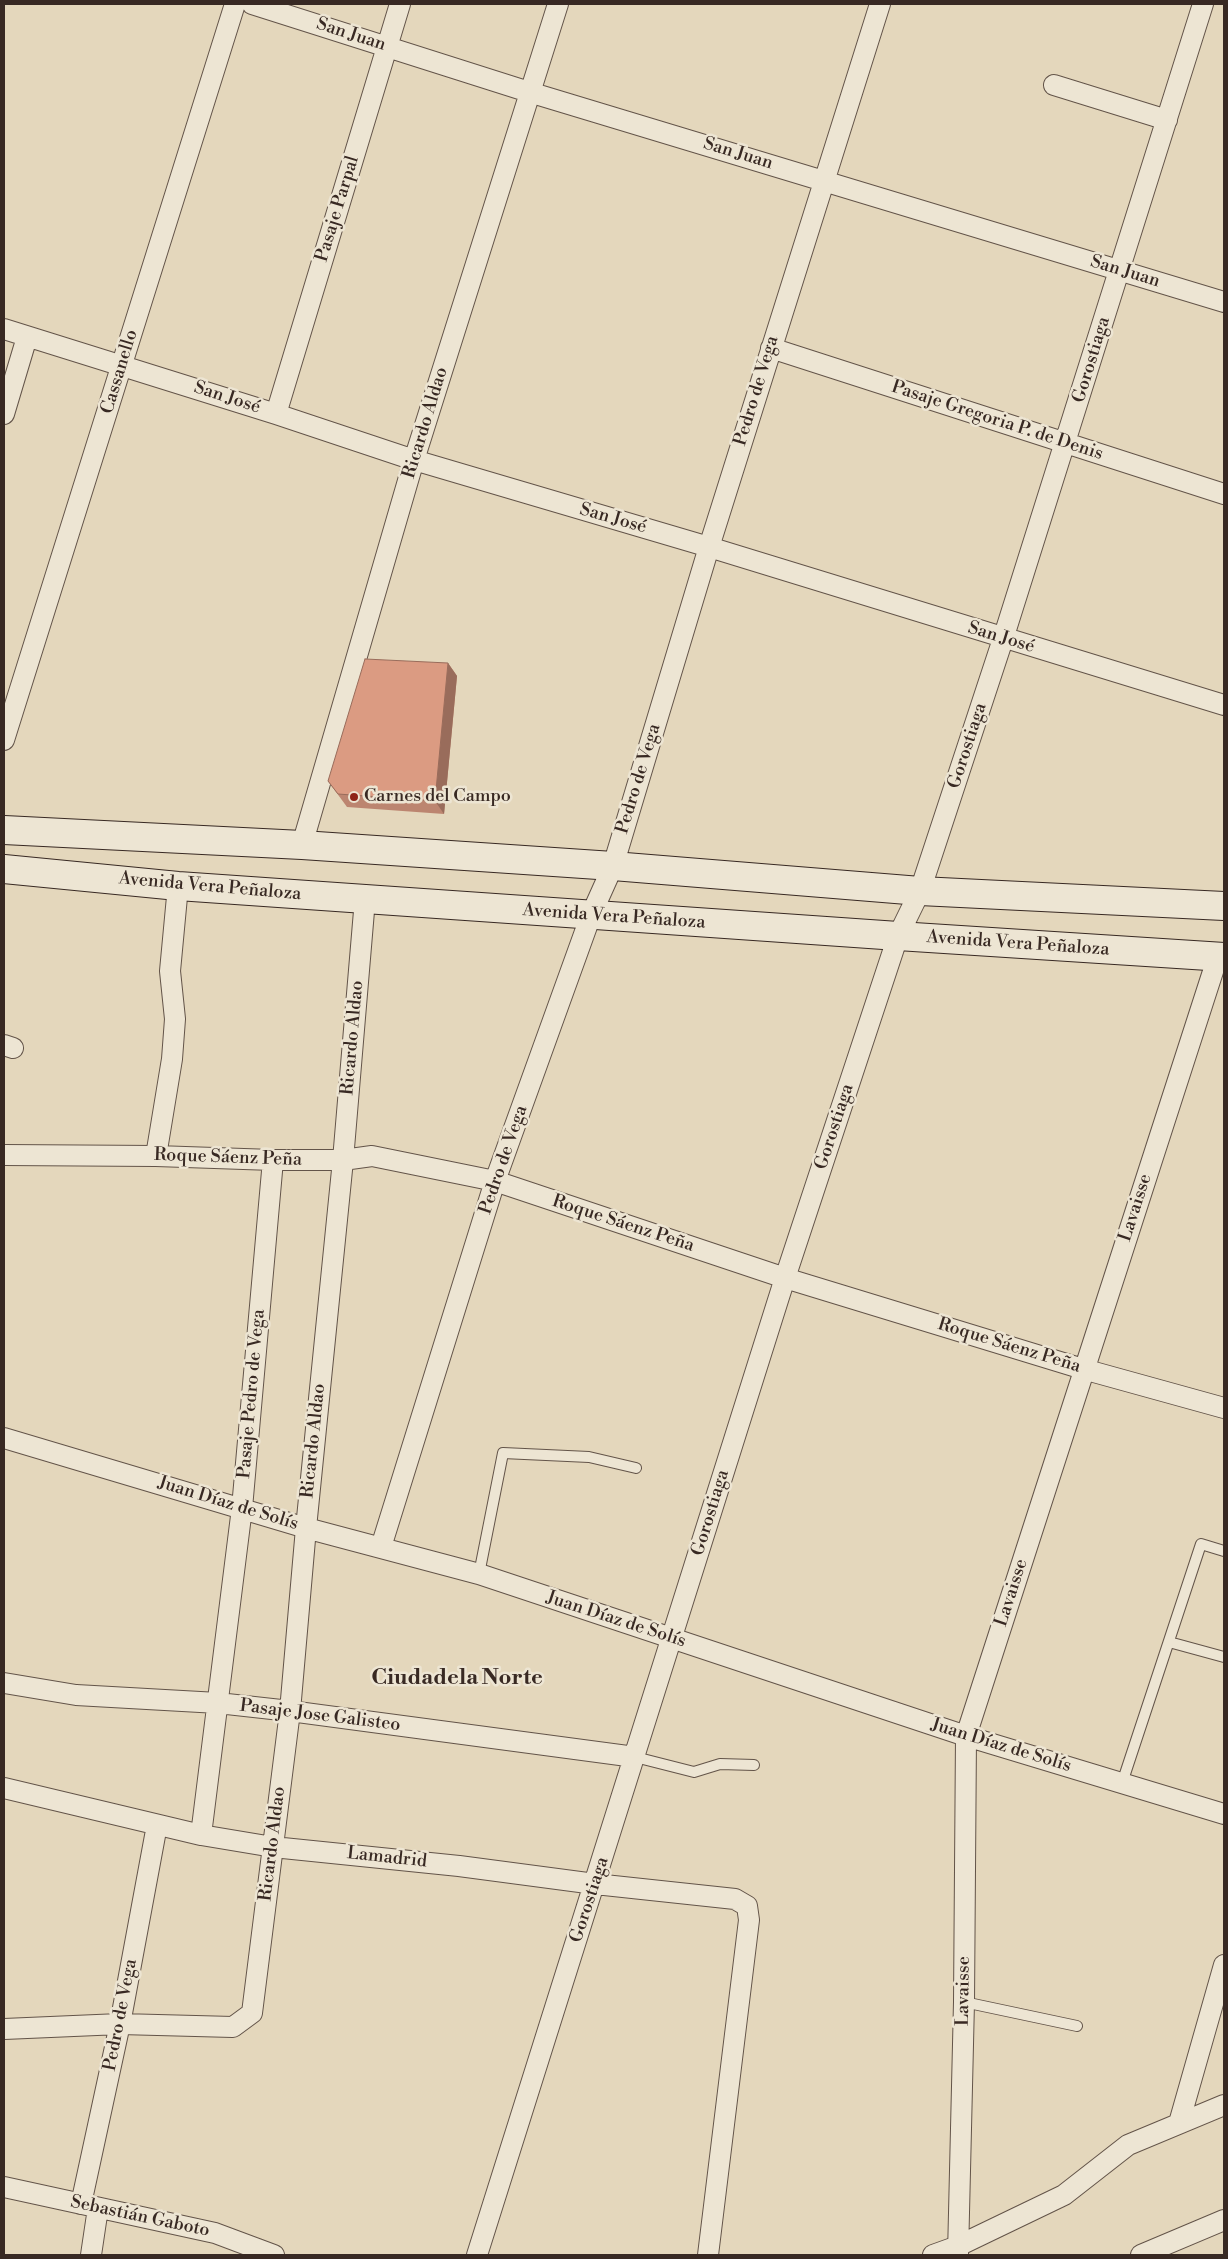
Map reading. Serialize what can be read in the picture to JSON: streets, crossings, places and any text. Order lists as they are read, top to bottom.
{
  "streets": {
    "main road": ["Avenida Vera Peñaloza"],
    "street": [
      "San Juan",
      "Pasaje Parpal",
      "Gorostiaga",
      "Cassanello",
      "Pedro de Vega",
      "San José",
      "Pasaje Gregoria P. de Denis",
      "Ricardo Aldao",
      "Roque Sáenz Peña",
      "Lavaisse",
      "Pasaje Pedro de Vega",
      "Juan Díaz de Solís",
      "Pasaje Jose Galisteo",
      "Lamadrid",
      "Sebastián Gaboto"
    ]
  },
  "crossings": [
    ["San Juan", "Pasaje Parpal"],
    ["San Juan", "Gorostiaga"],
    ["San Juan", "Pedro de Vega"],
    ["San Juan", "Ricardo Aldao"],
    ["Pasaje Parpal", "San José"],
    ["Gorostiaga", "San José"],
    ["Gorostiaga", "Pasaje Gregoria P. de Denis"],
    ["Gorostiaga", "Avenida Vera Peñaloza"],
    ["Gorostiaga", "Roque Sáenz Peña"],
    ["Gorostiaga", "Juan Díaz de Solís"],
    ["Gorostiaga", "Pasaje Jose Galisteo"],
    ["Gorostiaga", "Lamadrid"],
    ["Cassanello", "San José"],
    ["Pedro de Vega", "San José"],
    ["Pedro de Vega", "Pasaje Gregoria P. de Denis"],
    ["Pedro de Vega", "Ricardo Aldao"],
    ["Pedro de Vega", "Avenida Vera Peñaloza"],
    ["Pedro de Vega", "Roque Sáenz Peña"],
    ["Pedro de Vega", "Juan Díaz de Solís"],
    ["Pedro de Vega", "Lamadrid"],
    ["Pedro de Vega", "Sebastián Gaboto"],
    ["San José", "Ricardo Aldao"],
    ["Ricardo Aldao", "Avenida Vera Peñaloza"],
    ["Ricardo Aldao", "Roque Sáenz Peña"],
    ["Ricardo Aldao", "Juan Díaz de Solís"],
    ["Ricardo Aldao", "Pasaje Jose Galisteo"],
    ["Ricardo Aldao", "Lamadrid"],
    ["Avenida Vera Peñaloza", "Lavaisse"],
    ["Roque Sáenz Peña", "Lavaisse"],
    ["Roque Sáenz Peña", "Pasaje Pedro de Vega"],
    ["Lavaisse", "Juan Díaz de Solís"],
    ["Pasaje Pedro de Vega", "Juan Díaz de Solís"],
    ["Pasaje Pedro de Vega", "Pasaje Jose Galisteo"],
    ["Pasaje Pedro de Vega", "Lamadrid"]
  ],
  "districts": ["Ciudadela Norte"],
  "places": ["Carnes del Campo"]
}
